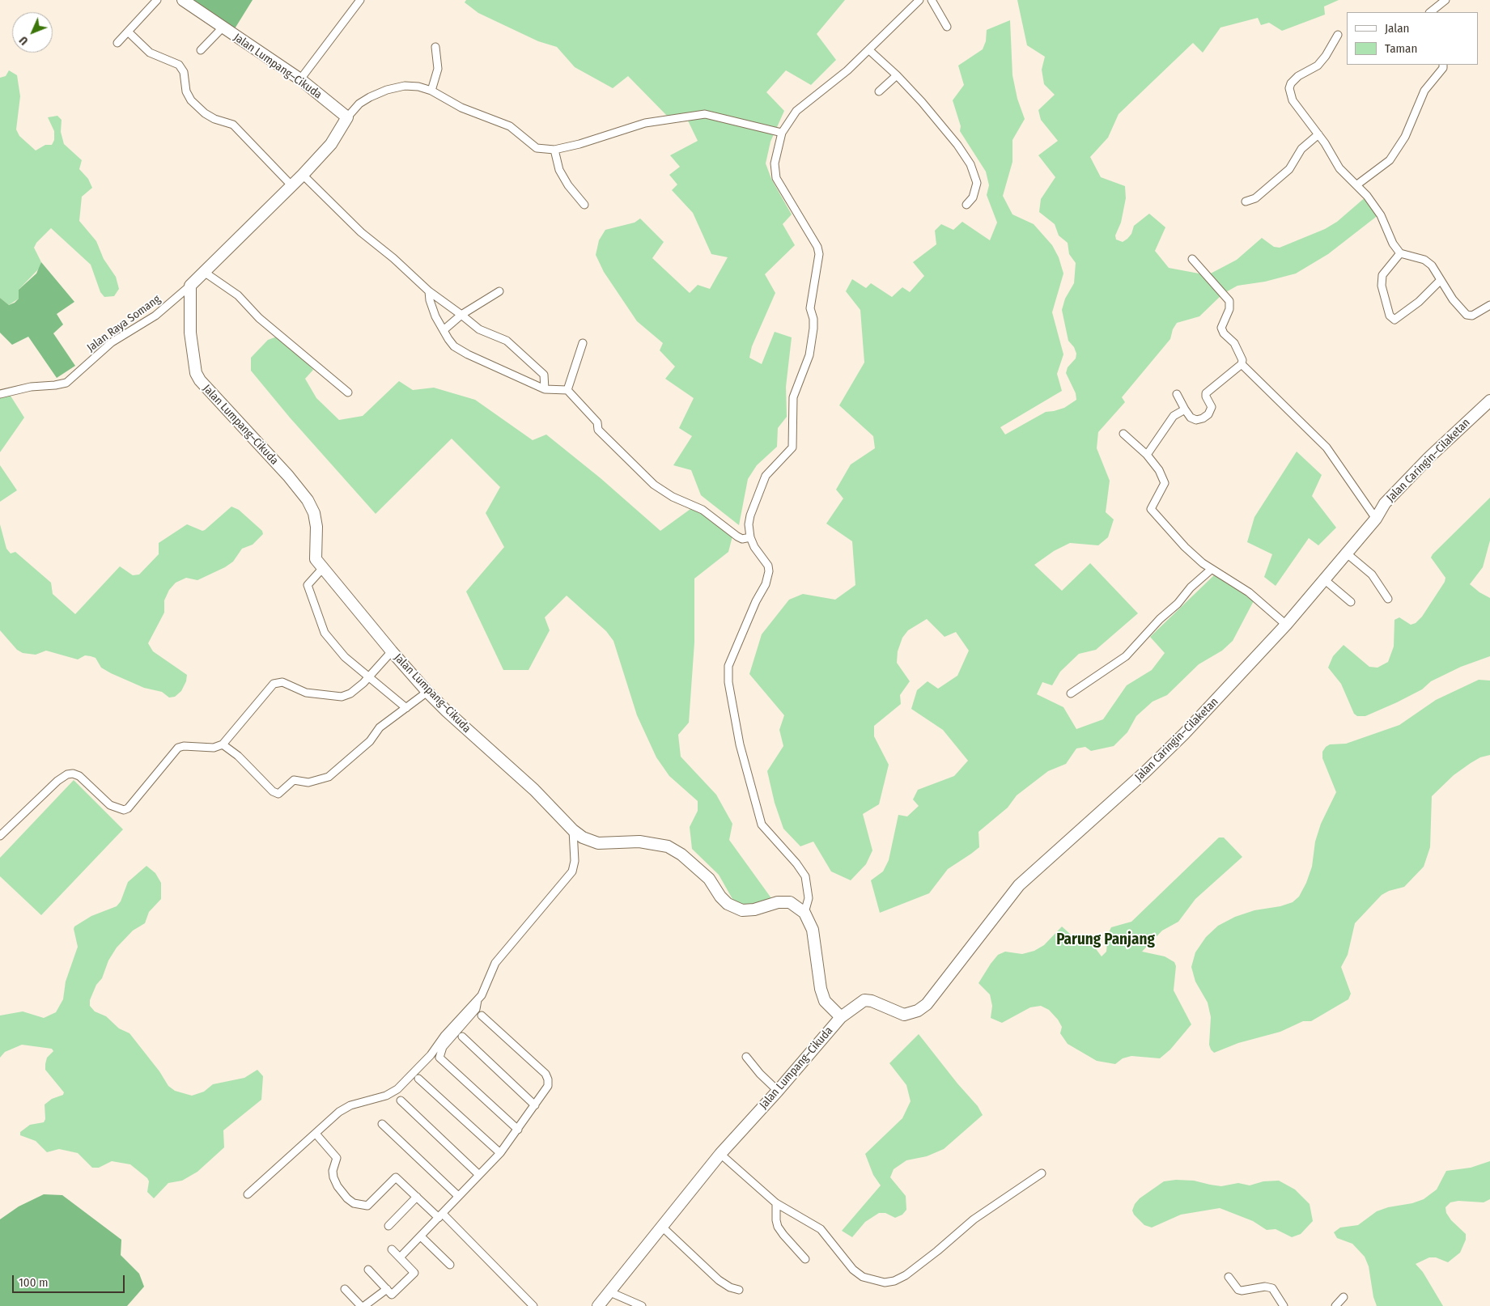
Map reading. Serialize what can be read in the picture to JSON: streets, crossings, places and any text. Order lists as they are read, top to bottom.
{
  "streets": {
    "street": ["Jalan Lumpang–Cikuda", "Jalan Raya Somang", "Jalan Caringin–Cilaketan"]
  },
  "crossings": [
    ["Jalan Lumpang–Cikuda", "Jalan Raya Somang"],
    ["Jalan Lumpang–Cikuda", "Jalan Caringin–Cilaketan"]
  ],
  "districts": ["Parung Panjang"],
  "legend": ["Jalan", "Taman"],
  "scale_bar": "100 m",
  "north": "bottom left"
}
